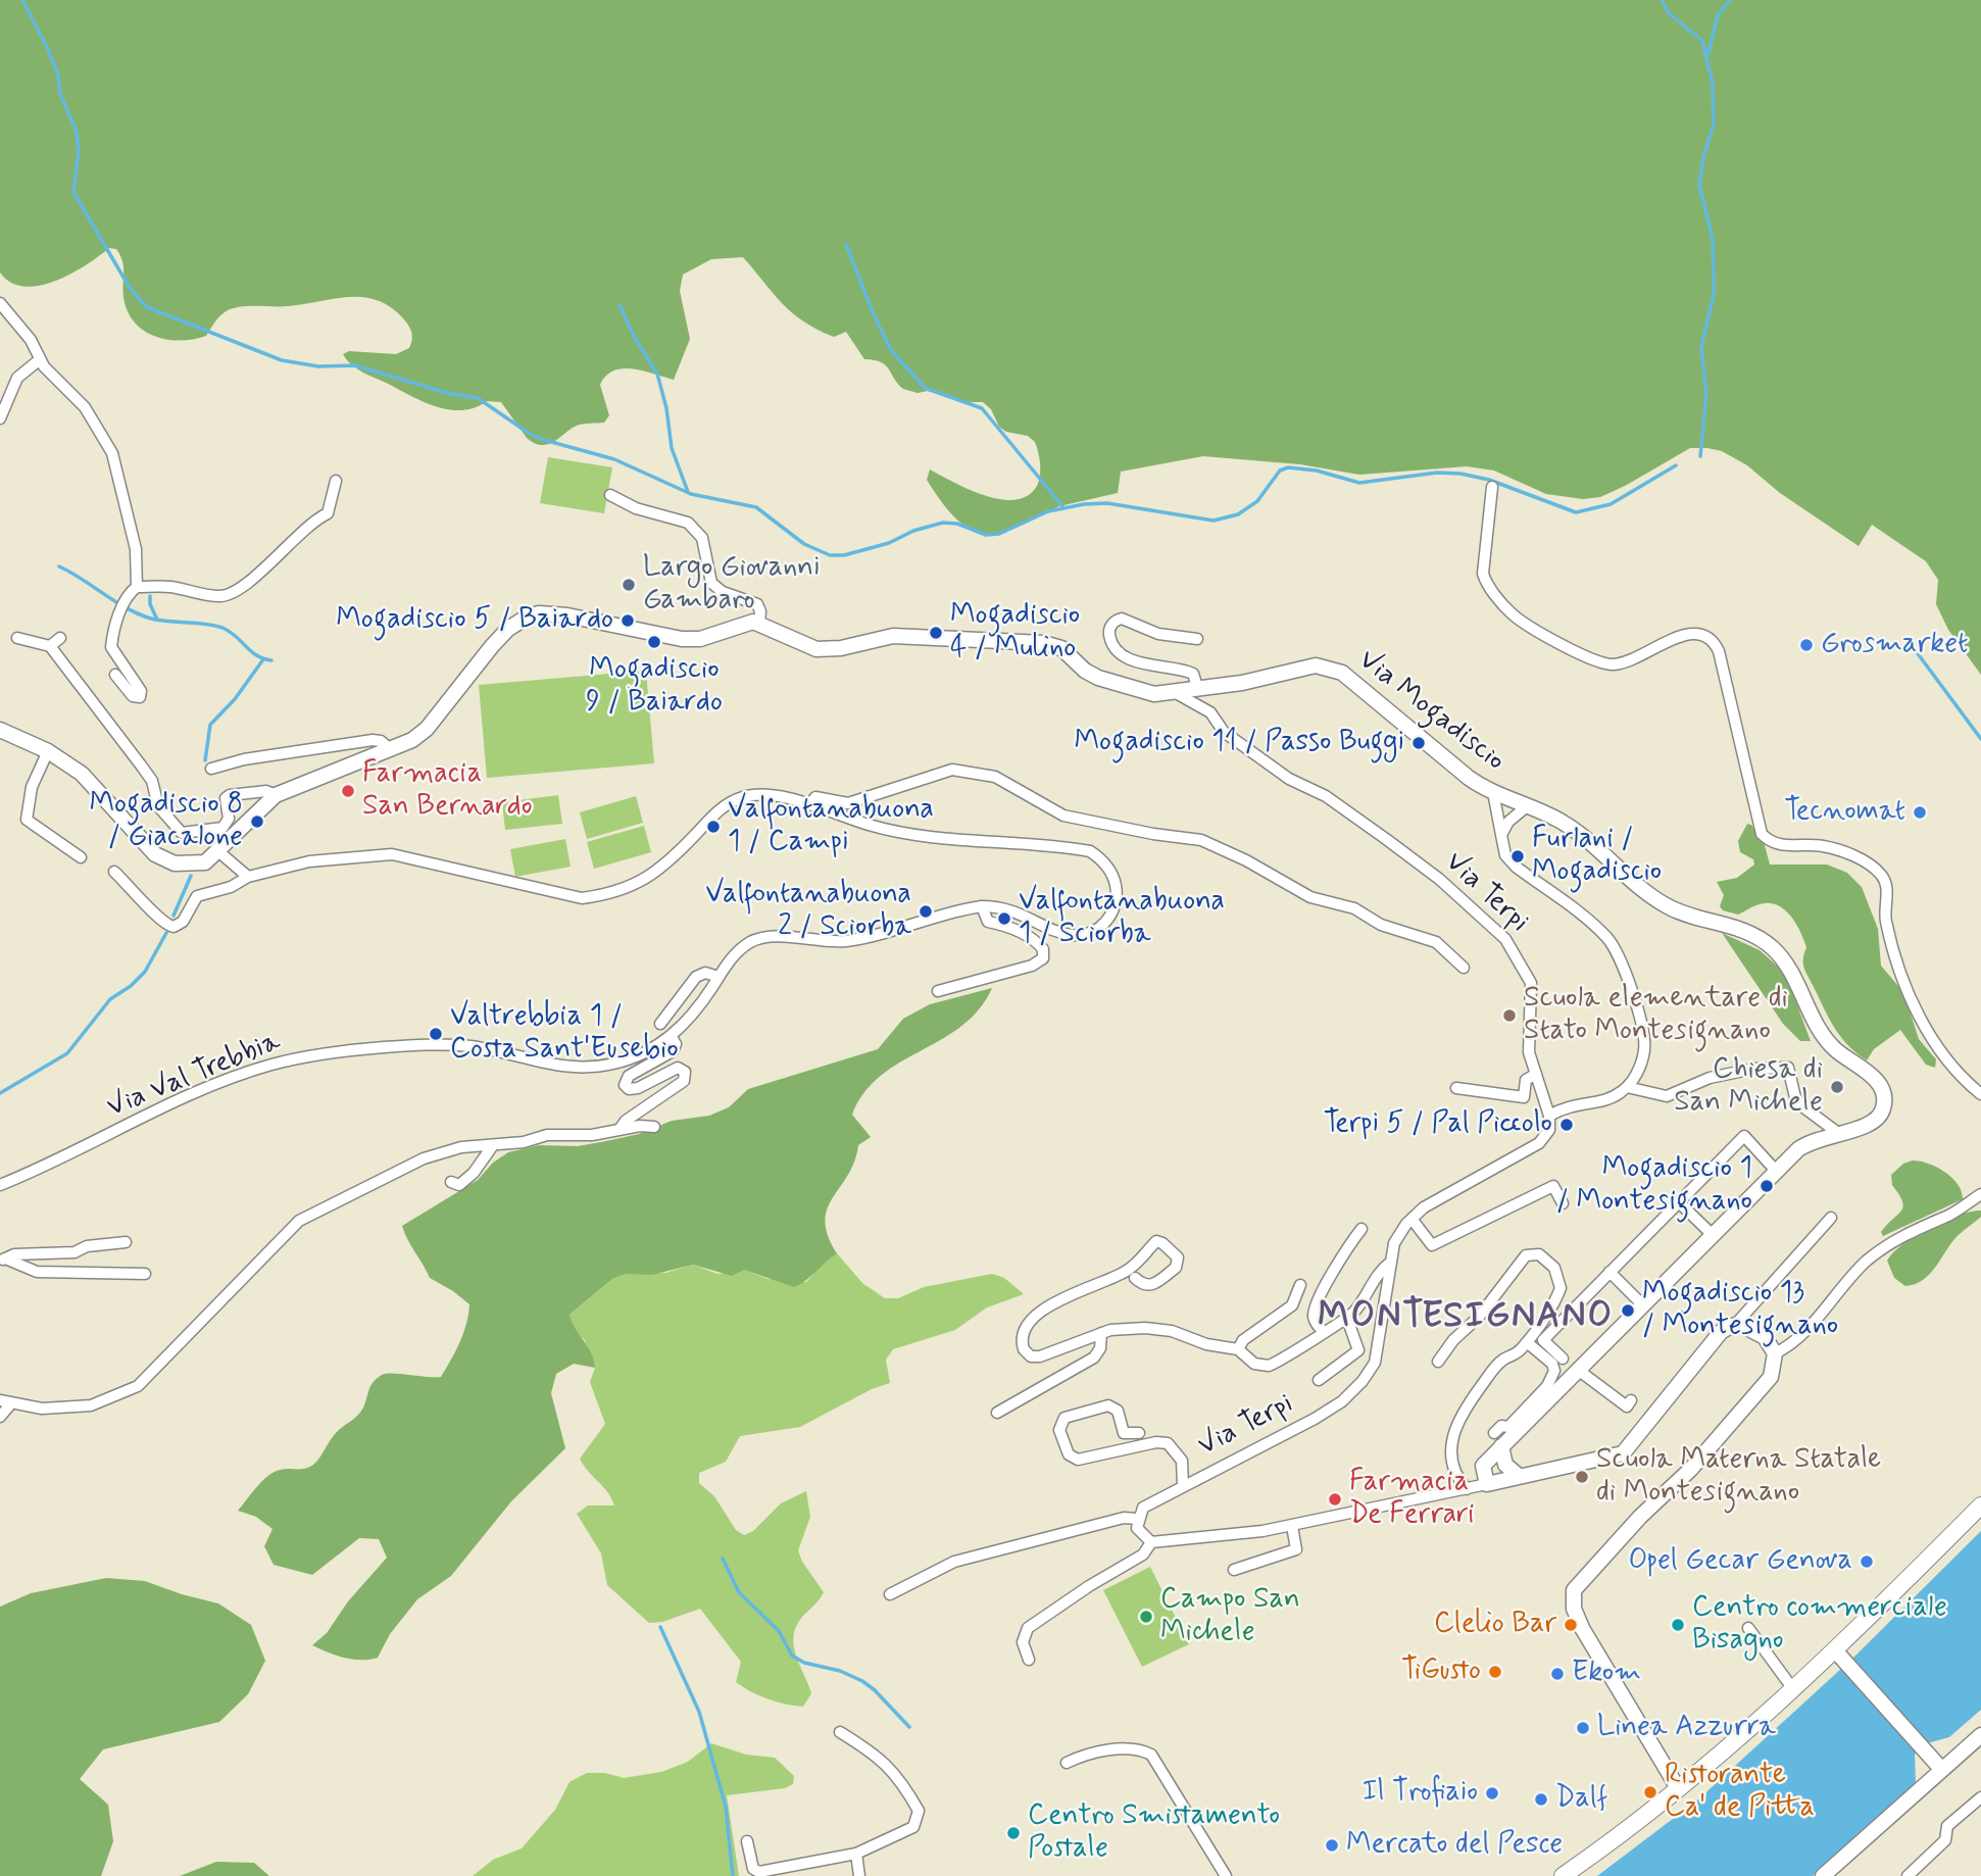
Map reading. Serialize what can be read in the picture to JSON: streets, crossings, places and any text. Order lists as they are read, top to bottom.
{
  "streets": {
    "street": ["Via Mogadiscio", "Via Terpi", "Via Val Trebbia"]
  },
  "crossings": [
    ["Via Mogadiscio", "Via Terpi"]
  ],
  "districts": ["MONTESIGNANO"],
  "places": [
    "Largo Giovanni Gambaro",
    "Mogadiscio 5 / Baiardo",
    "Mogadiscio 4 / Mulino",
    "Mogadiscio 9 / Baiardo",
    "Grosmarket",
    "Mogadiscio 11 / Passo Buggi",
    "Farmacia San Bernardo",
    "Tecnomat",
    "Mogadiscio 8 / Giacalone",
    "Valfontanabuona 1 / Campi",
    "Furlani / Mogadiscio",
    "Valfontanabuona 2 / Sciorba",
    "Valfontanabuona 1 / Sciorba",
    "Scuola elementare di Stato Montesignano",
    "Valtrebbia 1 / Costa Sant'Eusebio",
    "Chiesa di San Michele",
    "Terpi 5 / Pal Piccolo",
    "Mogadiscio 1 / Montesignano",
    "Mogadiscio 13 / Montesignano",
    "Scuola Materna Statale di Montesignano",
    "Farmacia De Ferrari",
    "Opel Gecar Genova",
    "Campo San Michele",
    "Clelio Bar",
    "Centro commerciale Bisagno",
    "TiGusto",
    "Ekom",
    "Linea Azzurra",
    "Ristorante Ca' de Pitta",
    "Il Trofiaio",
    "Dalf",
    "Centro Smistamento Postale",
    "Mercato del Pesce"
  ]
}
